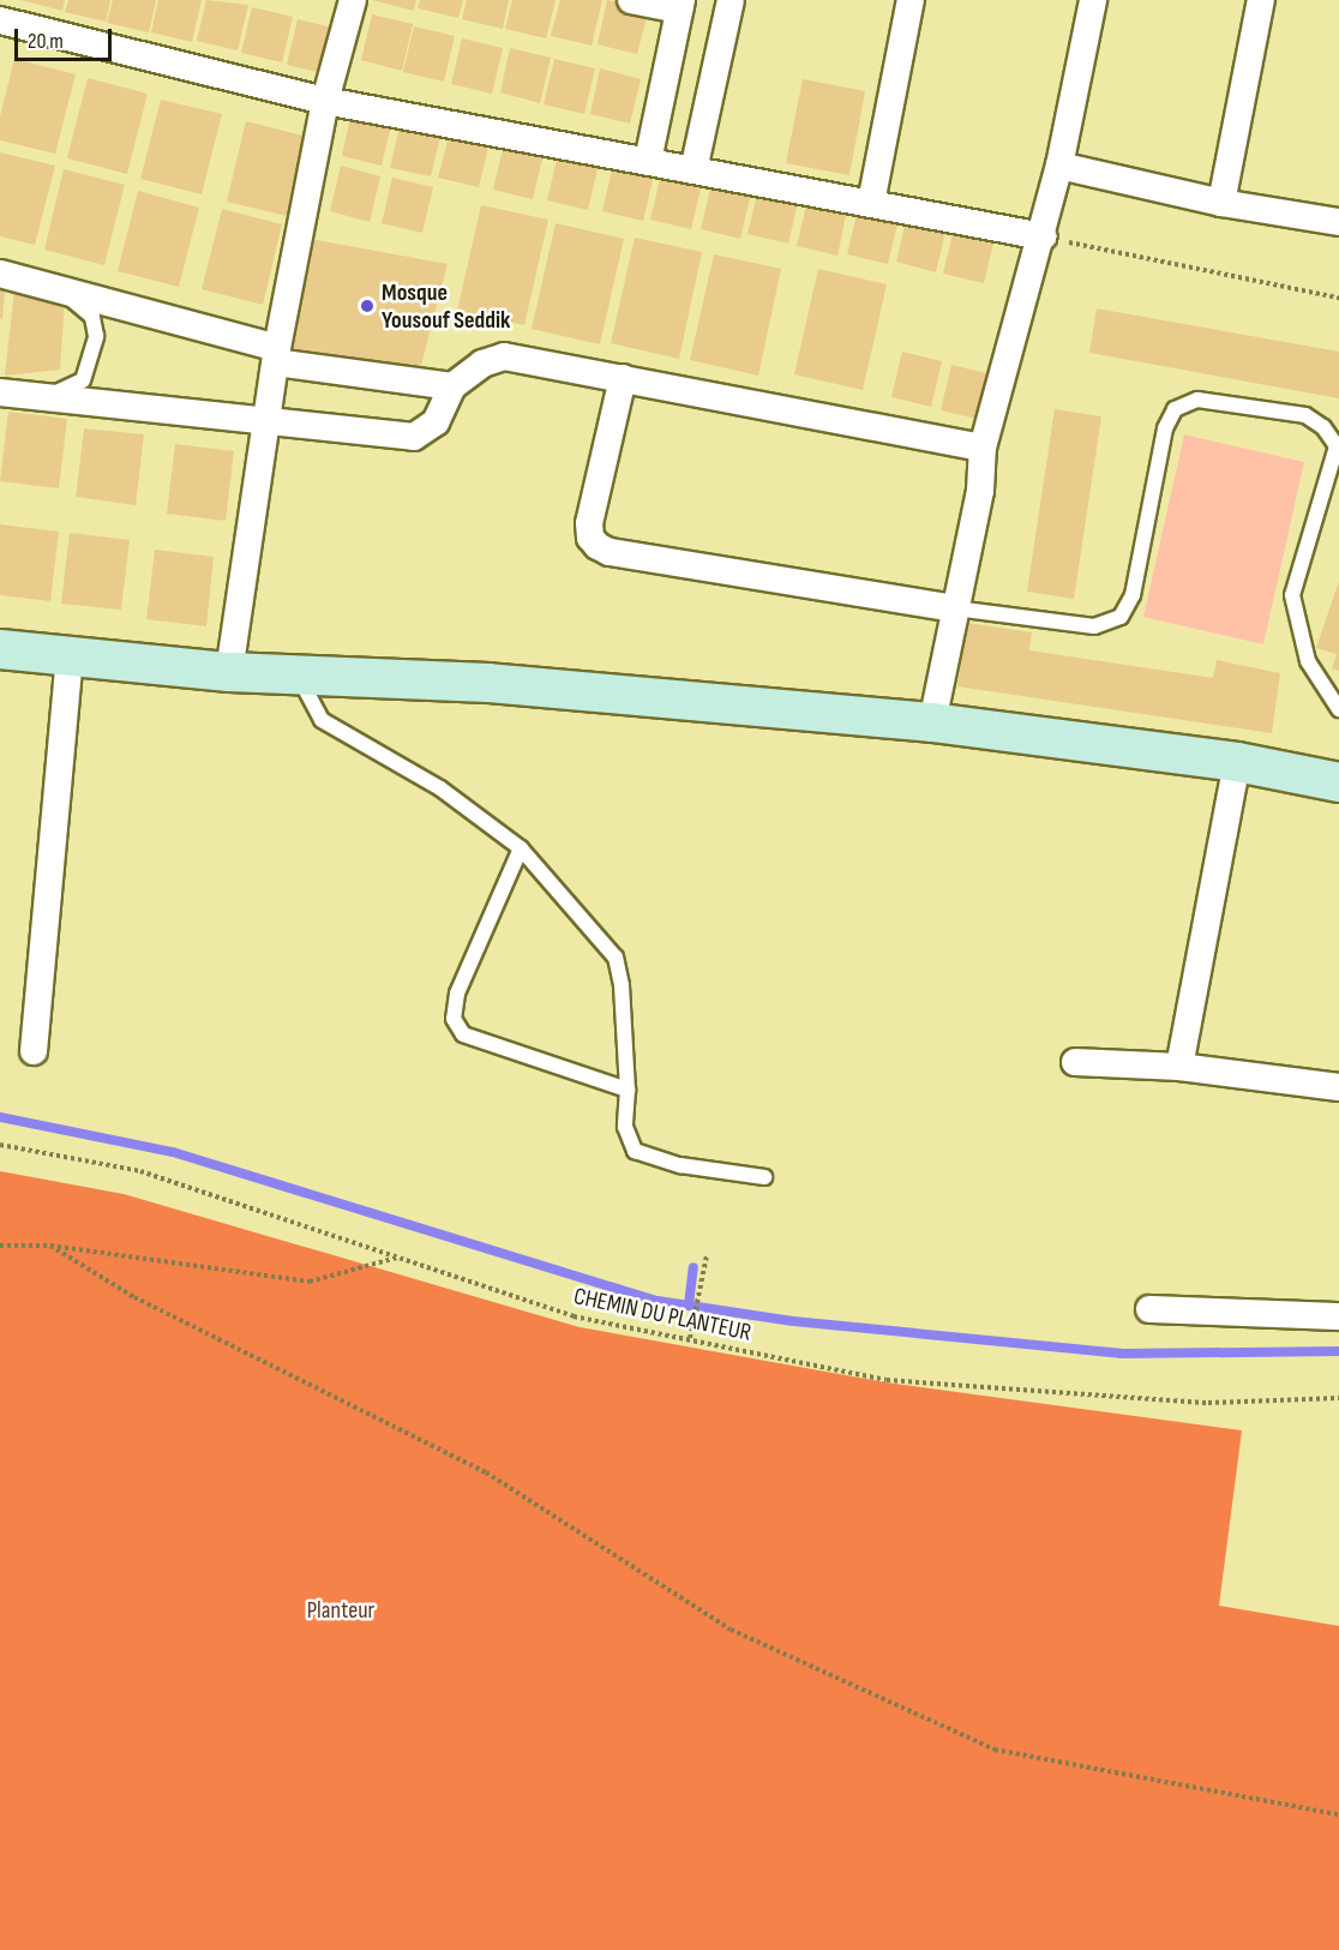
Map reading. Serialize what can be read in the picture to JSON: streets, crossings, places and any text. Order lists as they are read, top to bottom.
{
  "streets": {
    "path": ["CHEMIN DU PLANTEUR"]
  },
  "parks": ["Planteur"],
  "places": ["Mosque Yousouf Seddik"],
  "scale_bar": "20 m"
}
